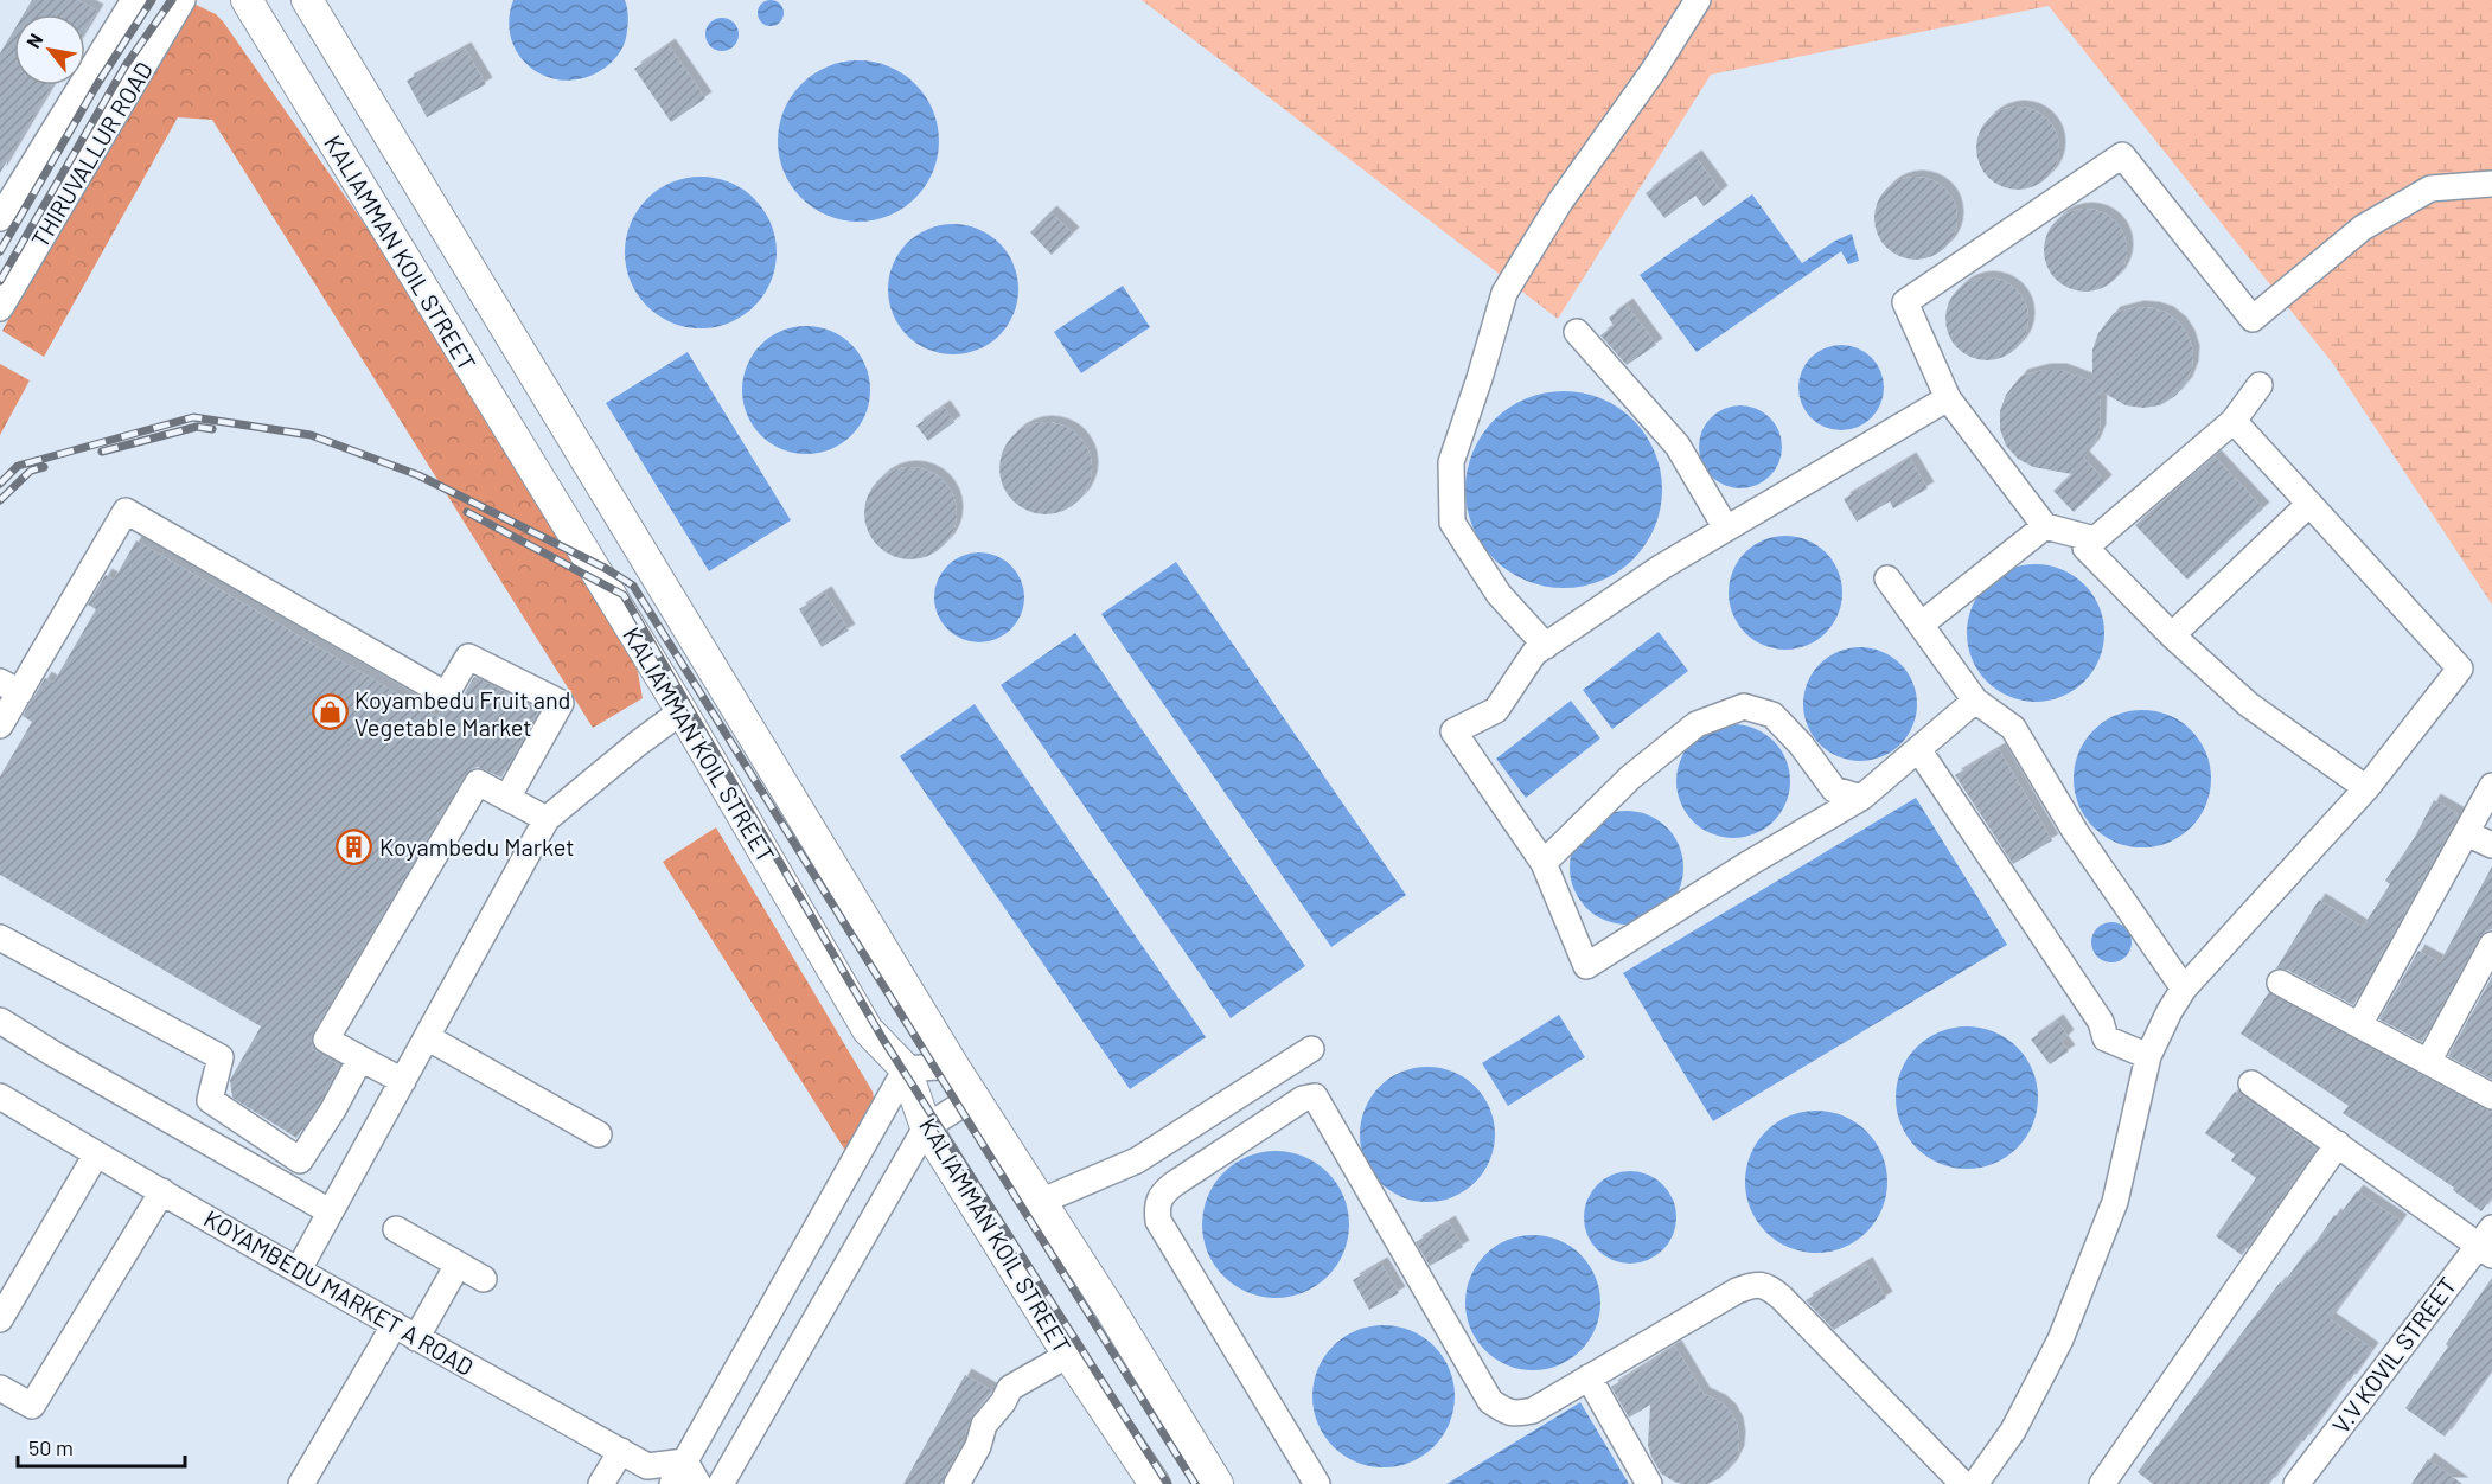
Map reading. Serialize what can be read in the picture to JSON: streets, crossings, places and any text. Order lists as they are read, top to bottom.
{
  "streets": {
    "main road": ["KALIAMMAN KOIL STREET"],
    "street": ["THIRUVALLUR ROAD", "KOYAMBEDU MARKET A ROAD", "V.V KOVIL STREET"]
  },
  "places": {
    "shop": ["Koyambedu Fruit and Vegetable Market"],
    "building": ["Koyambedu Market"]
  },
  "scale_bar": "50 m",
  "north": "top left"
}
